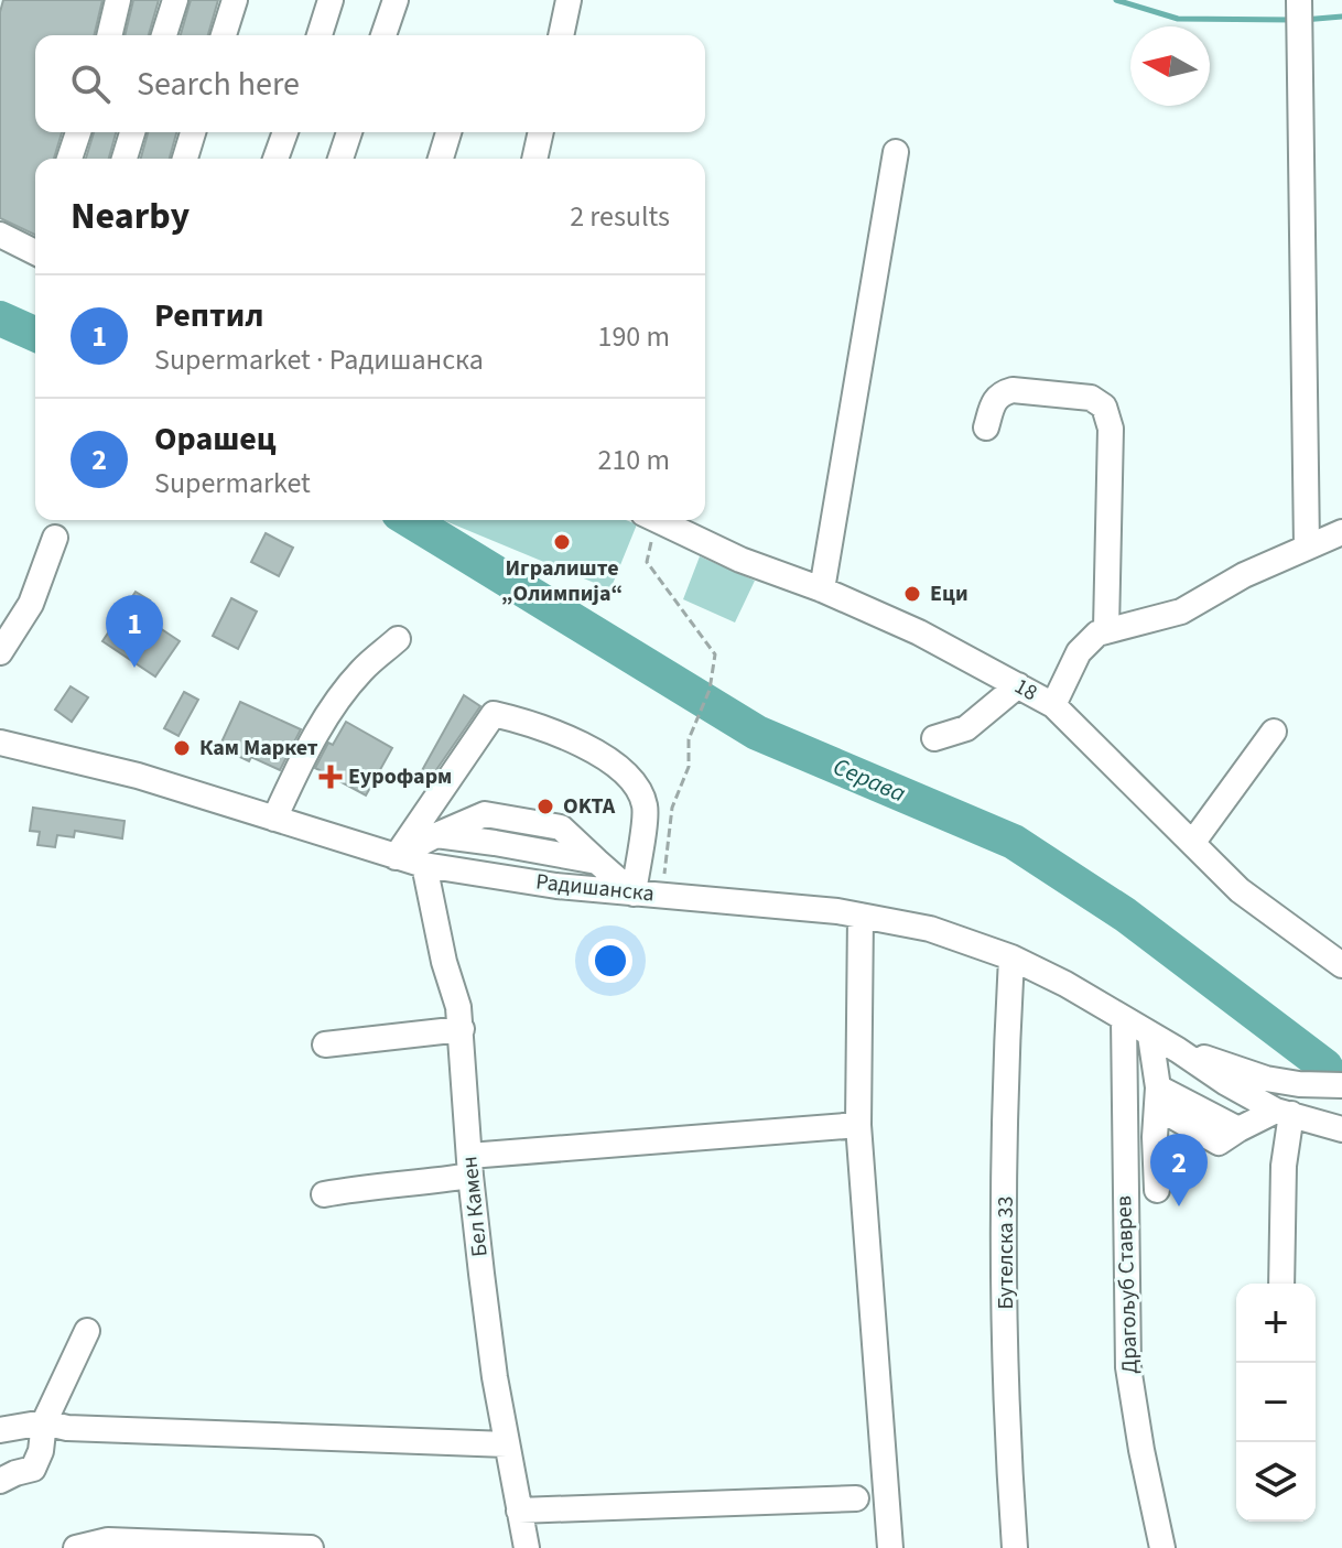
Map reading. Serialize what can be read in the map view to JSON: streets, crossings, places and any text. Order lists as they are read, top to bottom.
{
  "streets": {
    "street": [
      "18",
      "Радишанска",
      "Бел Камен",
      "Бутелска 33",
      "Драгољуб Ставрев"
    ]
  },
  "crossings": [
    ["Радишанска", "Бел Камен"],
    ["Радишанска", "Бутелска 33"],
    ["Радишанска", "Драгољуб Ставрев"]
  ],
  "water": ["Серава"],
  "places": {
    "other": [
      "Игралиште „Олимпија“",
      "Еци",
      "Кам Маркет",
      "OKTA"
    ],
    "health": ["Еурофарм"]
  },
  "north": "left",
  "page": {
    "search": "Search here",
    "heading": ["Nearby", "2 results"],
    "list": [
      {
        "mark": "1",
        "name": "Рептил",
        "note": "Supermarket · Радишанска",
        "value": "190 m"
      },
      {
        "mark": "2",
        "name": "Орашец",
        "note": "Supermarket",
        "value": "210 m"
      }
    ],
    "pins": ["1", "2"],
    "map_buttons": ["+", "−"]
  }
}
